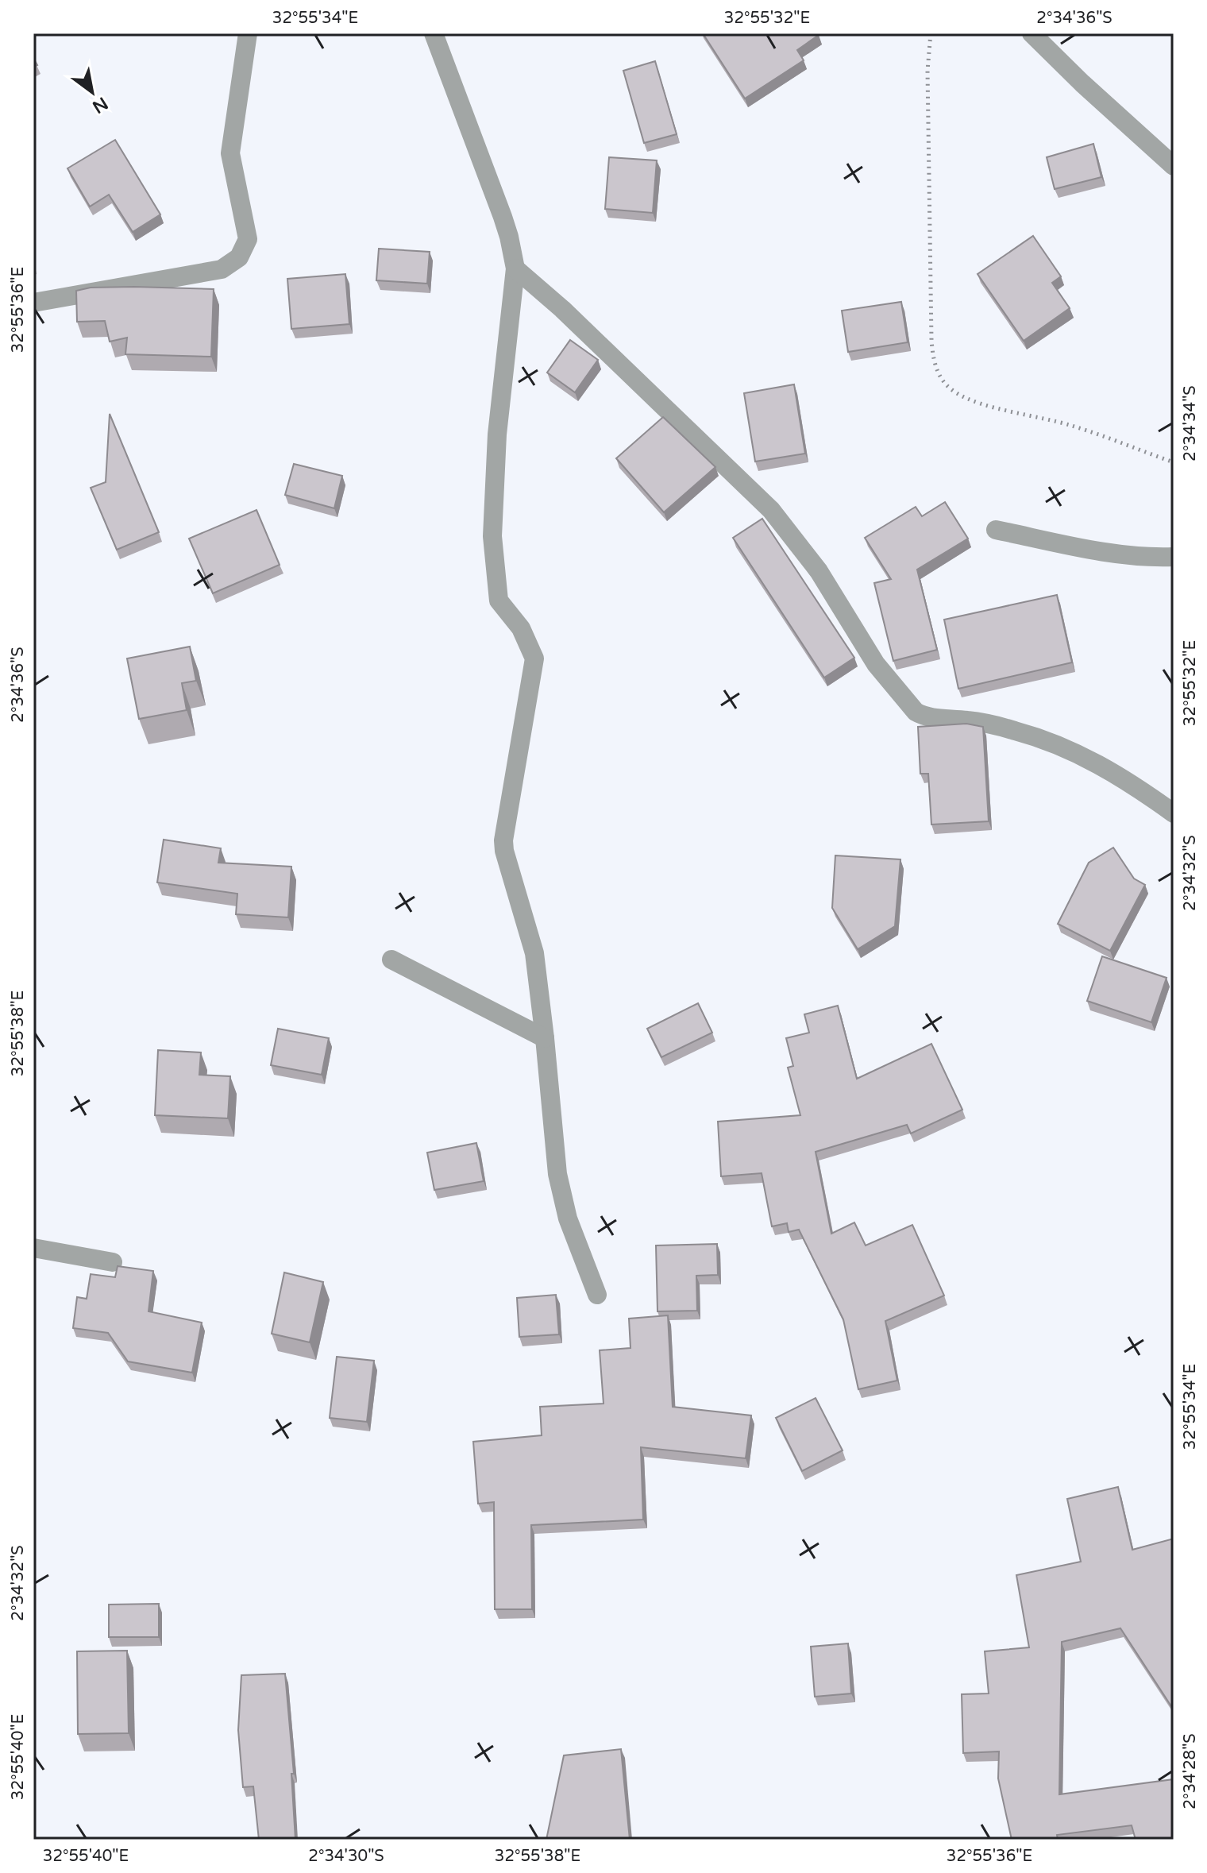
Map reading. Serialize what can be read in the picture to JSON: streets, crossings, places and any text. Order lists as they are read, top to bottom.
{
  "north": "bottom right",
  "coordinates": [
    "32°55'34\"E",
    "32°55'32\"E",
    "2°34'36\"S",
    "32°55'36\"E",
    "2°34'34\"S",
    "2°34'32\"S",
    "32°55'38\"E",
    "32°55'40\"E",
    "2°34'28\"S",
    "2°34'30\"S"
  ]
}
